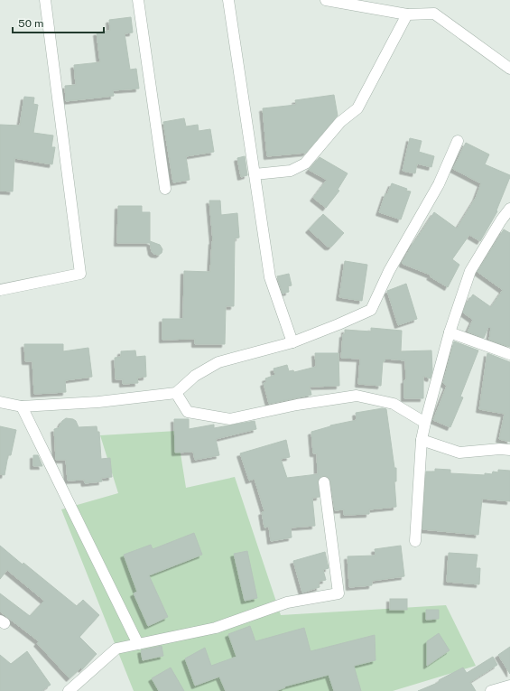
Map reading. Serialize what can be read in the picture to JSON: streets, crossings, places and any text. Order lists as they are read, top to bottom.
{
  "scale_bar": "50 m"
}
